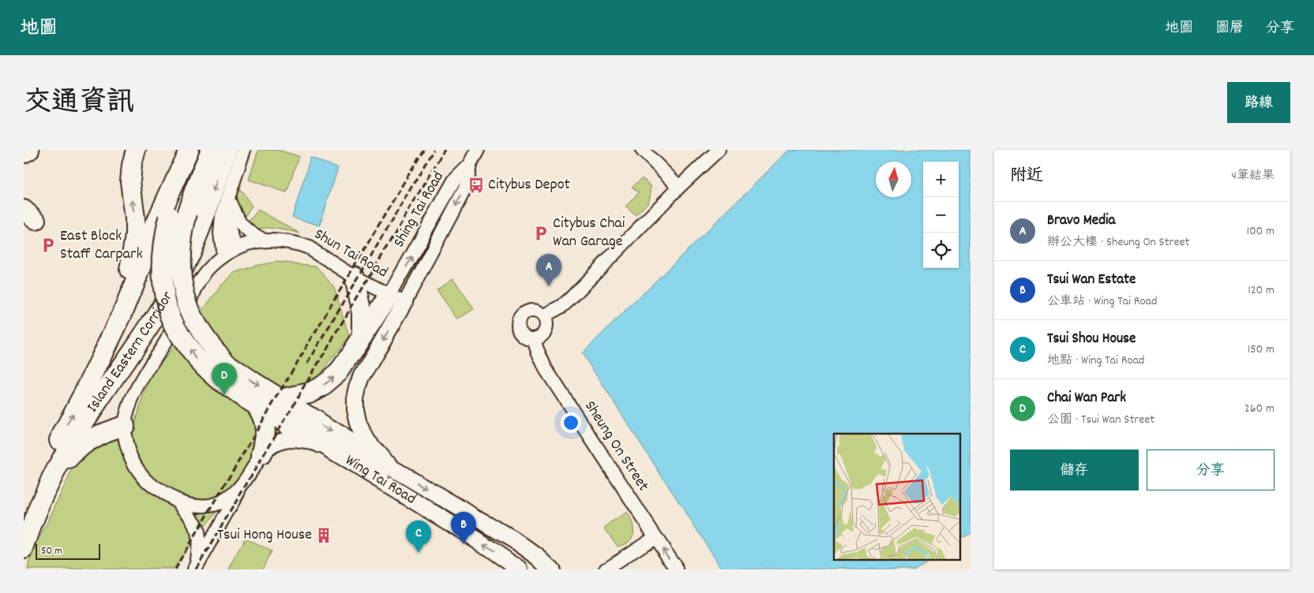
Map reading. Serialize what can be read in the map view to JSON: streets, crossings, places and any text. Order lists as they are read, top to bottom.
{
  "streets": {
    "highway": ["Island Eastern Corridor"],
    "main road": ["Wing Tai Road"],
    "street": ["Shing Tai Road", "Shun Tai Road", "Sheung On Street"]
  },
  "crossings": [
    ["Shing Tai Road", "Shun Tai Road"],
    ["Shing Tai Road", "Wing Tai Road"],
    ["Shun Tai Road", "Wing Tai Road"]
  ],
  "places": {
    "bus stop": ["Citybus Depot"],
    "parking": ["Citybus Chai Wan Garage", "East Block Staff Carpark"],
    "building": ["Tsui Hong House"]
  },
  "scale_bar": "50 m",
  "north": "top",
  "page": {
    "header": "地圖",
    "nav": ["地圖", "圖層", "分享"],
    "title": "交通資訊",
    "buttons": [
      "路線",
      ["儲存", "分享"]
    ],
    "heading": ["附近", "4筆結果"],
    "map_buttons": ["+", "−"],
    "list": [
      {
        "mark": "A",
        "name": "Bravo Media",
        "note": "辦公大樓 · Sheung On Street",
        "value": "100 m"
      },
      {
        "mark": "B",
        "name": "Tsui Wan Estate",
        "note": "公車站 · Wing Tai Road",
        "value": "120 m"
      },
      {
        "mark": "C",
        "name": "Tsui Shou House",
        "note": "地點 · Wing Tai Road",
        "value": "150 m"
      },
      {
        "mark": "D",
        "name": "Chai Wan Park",
        "note": "公園 · Tsui Wan Street",
        "value": "260 m"
      }
    ],
    "pins": [
      "A",
      "D",
      "B",
      "C"
    ],
    "scale": "50 m"
  }
}
